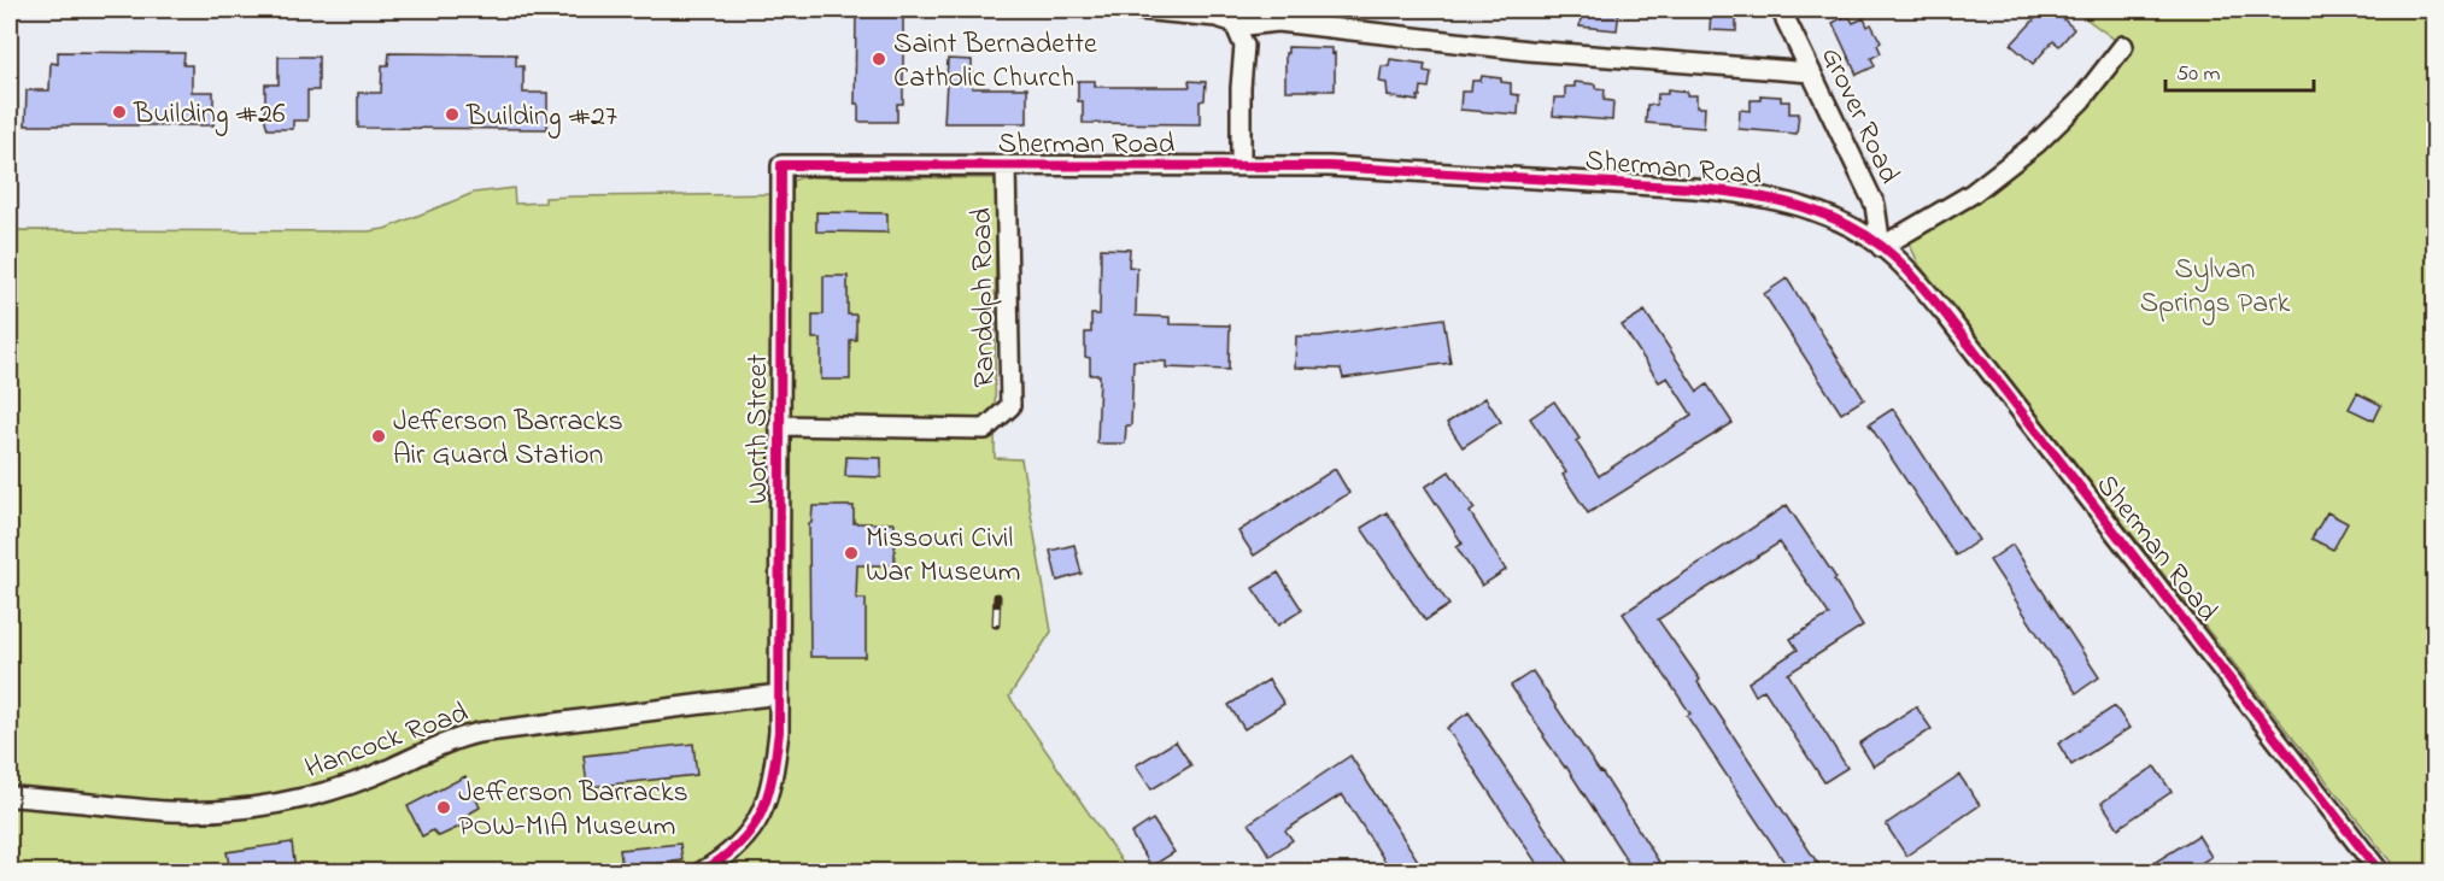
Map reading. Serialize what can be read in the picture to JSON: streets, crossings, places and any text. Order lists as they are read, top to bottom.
{
  "streets": {
    "street": [
      "Grover Road",
      "Sherman Road",
      "Randolph Road",
      "Worth Street",
      "Hancock Road"
    ]
  },
  "crossings": [
    ["Grover Road", "Sherman Road"],
    ["Sherman Road", "Randolph Road"],
    ["Sherman Road", "Worth Street"],
    ["Randolph Road", "Worth Street"],
    ["Worth Street", "Hancock Road"]
  ],
  "parks": ["Sylvan Springs Park"],
  "places": [
    "Saint Bernadette Catholic Church",
    "Building #26",
    "Building #27",
    "Jefferson Barracks Air Guard Station",
    "Missouri Civil War Museum",
    "Jefferson Barracks POW-MIA Museum"
  ],
  "scale_bar": "50 m"
}
